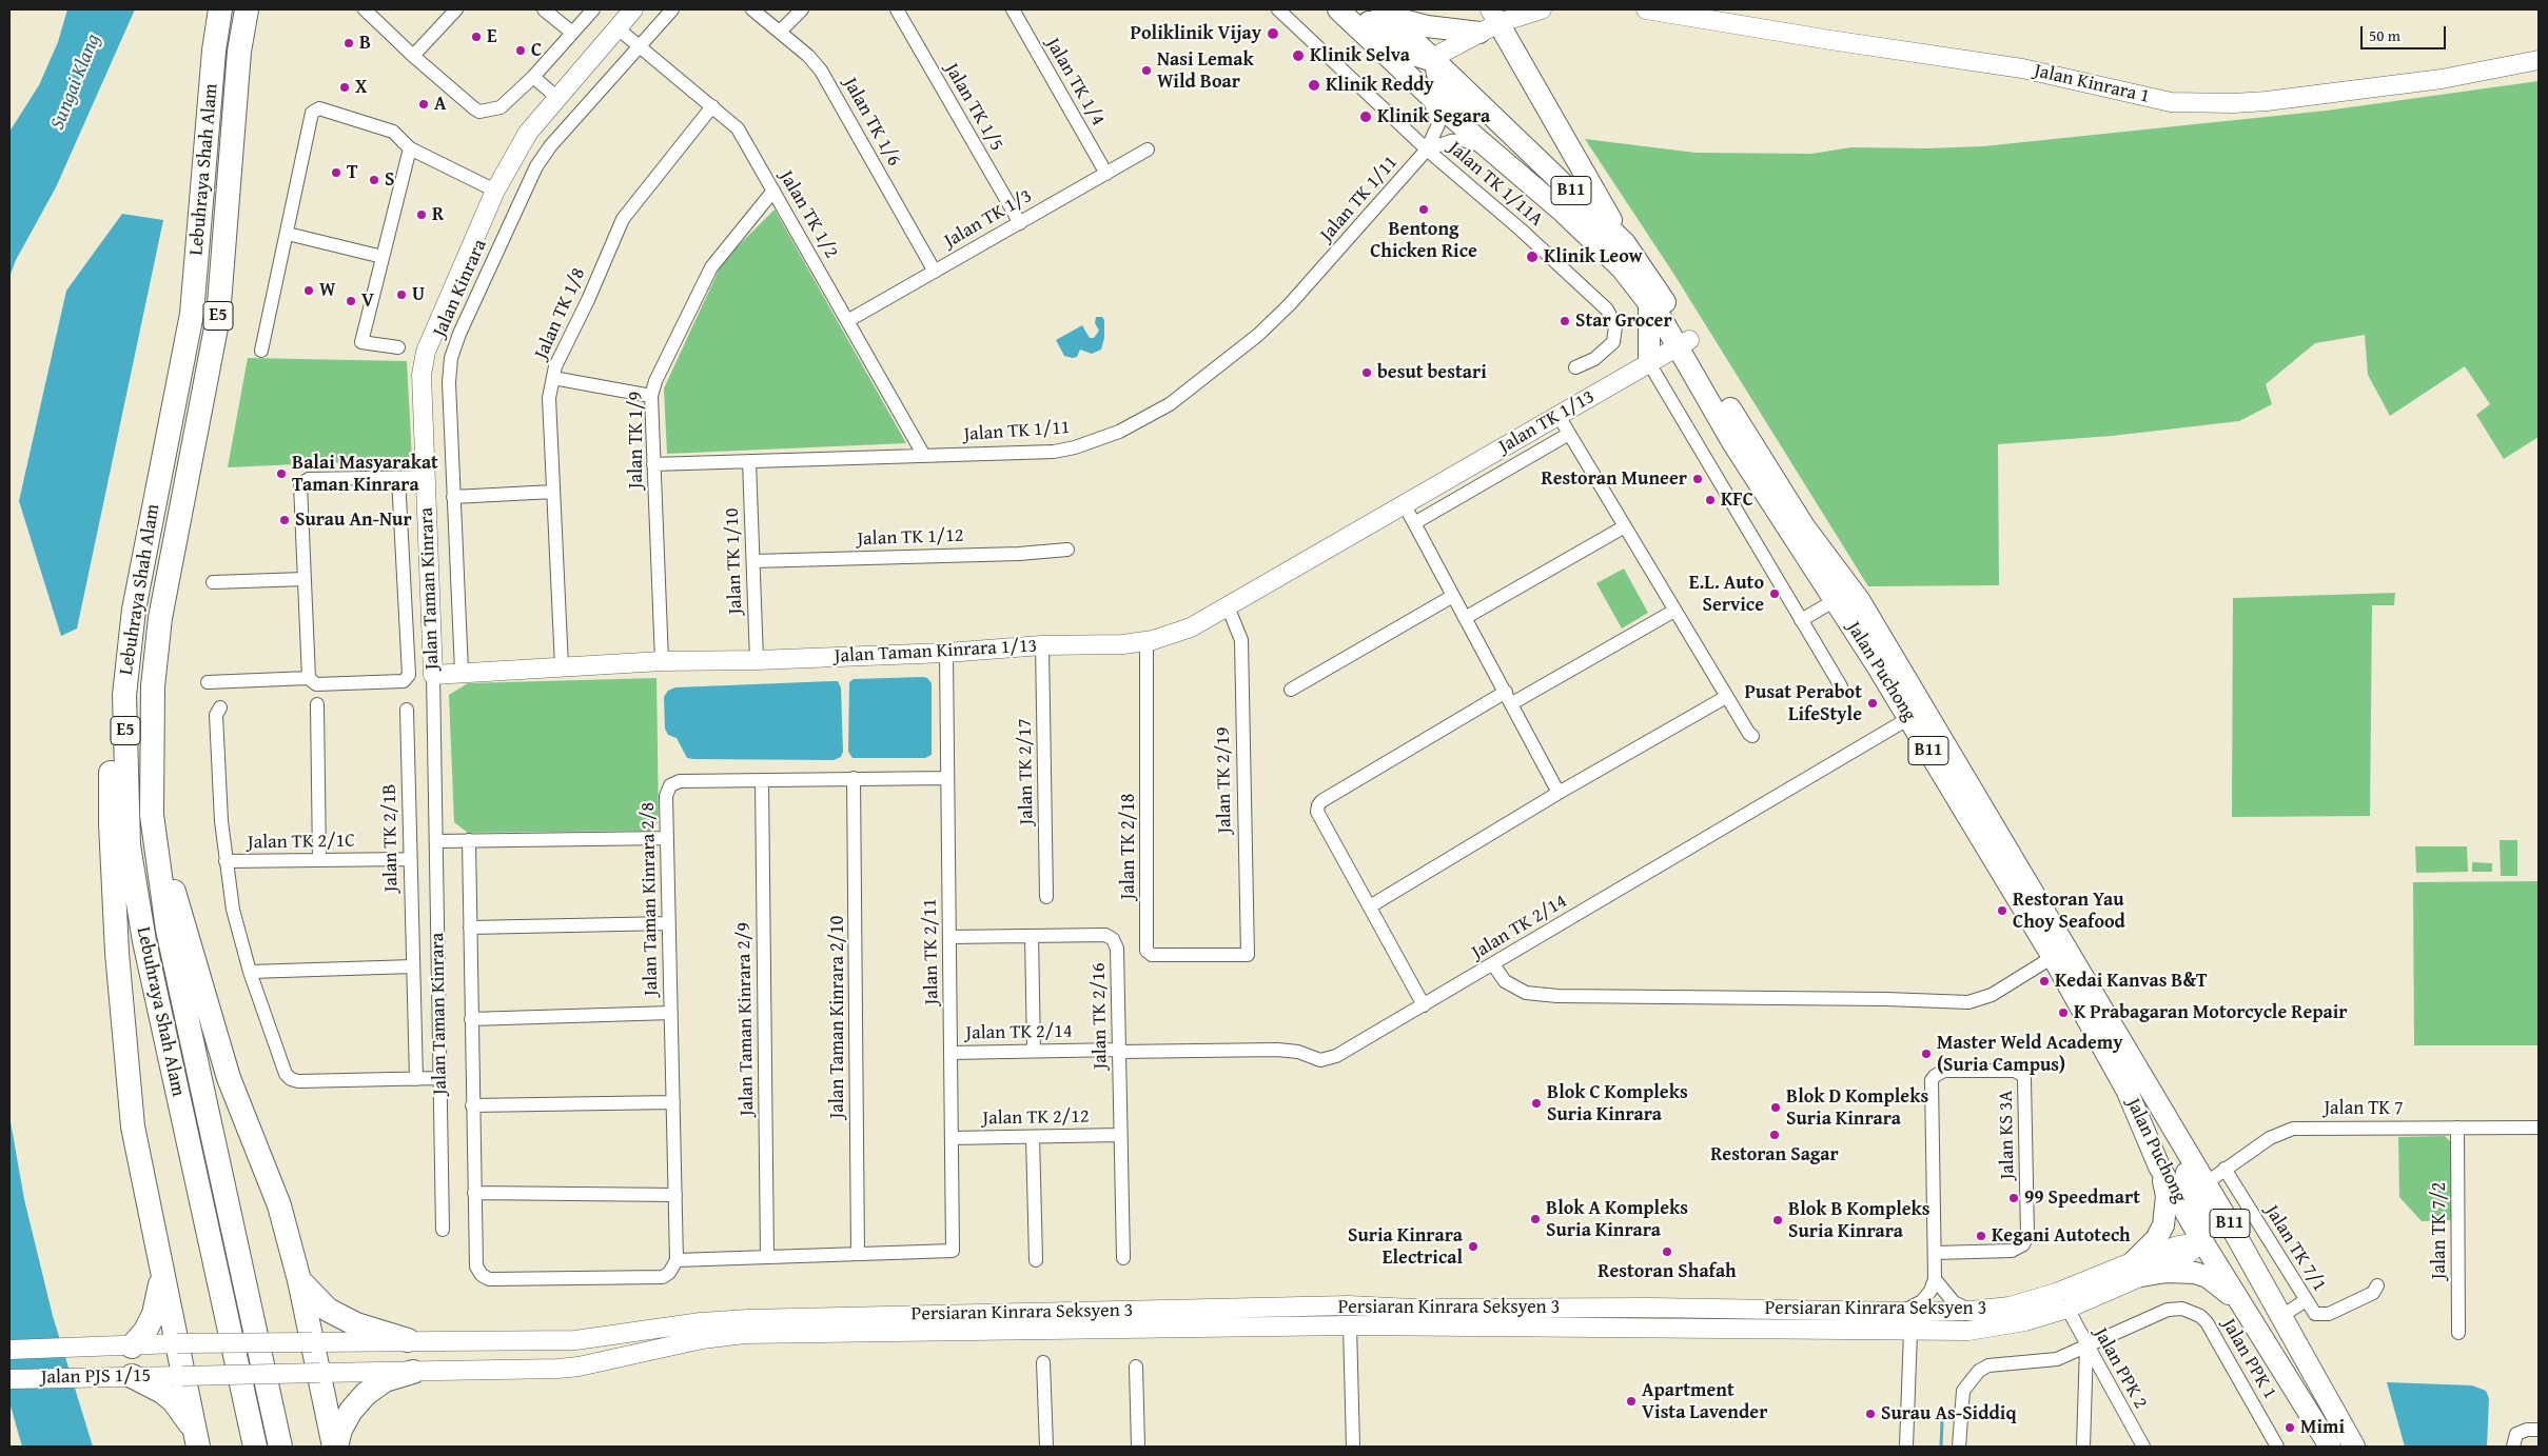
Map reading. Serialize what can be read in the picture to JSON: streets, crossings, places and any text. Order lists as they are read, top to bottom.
{
  "streets": {
    "highway": ["Lebuhraya Shah Alam", "E5"],
    "main road": [
      "Jalan Kinrara 1",
      "B11",
      "Jalan TK 1/13",
      "Jalan Taman Kinrara",
      "Jalan Taman Kinrara 1/13",
      "Jalan Puchong",
      "Persiaran Kinrara Seksyen 3",
      "Jalan PJS 1/15"
    ],
    "street": [
      "Jalan TK 1/4",
      "Jalan TK 1/5",
      "Jalan TK 1/6",
      "Jalan TK 1/11A",
      "Jalan TK 1/11",
      "Jalan TK 1/2",
      "Jalan TK 1/3",
      "Jalan Kinrara",
      "Jalan TK 1/8",
      "Jalan TK 1/9",
      "Jalan TK 1/12",
      "Jalan TK 1/10",
      "Jalan TK 2/17",
      "Jalan TK 2/19",
      "Jalan TK 2/1B",
      "Jalan TK 2/1C",
      "Jalan TK 2/18",
      "Jalan Taman Kinrara 2/8",
      "Jalan TK 2/14",
      "Jalan TK 2/11",
      "Jalan TK 2/16",
      "Jalan Taman Kinrara 2/10",
      "Jalan Taman Kinrara 2/9",
      "Jalan TK 7",
      "Jalan TK 2/12",
      "Jalan KS 3A",
      "Jalan TK 7/2",
      "Jalan TK 7/1",
      "Jalan PPK 1",
      "Jalan PPK 2"
    ]
  },
  "crossings": [
    ["Jalan TK 1/4", "Jalan TK 1/3"],
    ["Jalan TK 1/5", "Jalan TK 1/3"],
    ["Jalan TK 1/6", "Jalan TK 1/3"],
    ["Jalan TK 1/11A", "Jalan TK 1/11"],
    ["Jalan TK 1/11", "Jalan TK 1/2"],
    ["Jalan TK 1/11", "Jalan TK 1/9"],
    ["Jalan TK 1/11", "Jalan TK 1/10"],
    ["Jalan TK 1/2", "Jalan TK 1/3"],
    ["Jalan TK 1/2", "Jalan Kinrara"],
    ["Jalan TK 1/2", "Jalan TK 1/8"],
    ["Jalan TK 1/2", "Jalan TK 1/9"],
    ["Jalan TK 1/2", "Jalan Taman Kinrara"],
    ["Jalan Kinrara", "Jalan Taman Kinrara 1/13"],
    ["Jalan TK 1/8", "Jalan Taman Kinrara 1/13"],
    ["Jalan TK 1/13", "Jalan Taman Kinrara 1/13"],
    ["Jalan TK 1/13", "Jalan Puchong"],
    ["Jalan TK 1/9", "Jalan Taman Kinrara 1/13"],
    ["Jalan TK 1/12", "Jalan TK 1/10"],
    ["Jalan TK 1/10", "Jalan Taman Kinrara 1/13"],
    ["Jalan Taman Kinrara", "Jalan Taman Kinrara 1/13"],
    ["Jalan Taman Kinrara 1/13", "Jalan TK 2/17"],
    ["Jalan Taman Kinrara 1/13", "Jalan TK 2/19"],
    ["Jalan Taman Kinrara 1/13", "Jalan TK 2/18"],
    ["Jalan Taman Kinrara 1/13", "Jalan TK 2/11"],
    ["Jalan Puchong", "Jalan TK 2/14"],
    ["Jalan Puchong", "Jalan TK 7"],
    ["Jalan Puchong", "Persiaran Kinrara Seksyen 3"],
    ["Jalan TK 2/19", "Jalan TK 2/18"],
    ["Jalan TK 2/1B", "Jalan TK 2/1C"],
    ["Jalan Taman Kinrara 2/8", "Jalan TK 2/11"],
    ["Jalan Taman Kinrara 2/8", "Jalan Taman Kinrara 2/10"],
    ["Jalan Taman Kinrara 2/8", "Jalan Taman Kinrara 2/9"],
    ["Jalan TK 2/14", "Jalan TK 2/11"],
    ["Jalan TK 2/14", "Jalan TK 2/16"],
    ["Jalan TK 2/11", "Jalan TK 2/16"],
    ["Jalan TK 2/11", "Jalan Taman Kinrara 2/10"],
    ["Jalan TK 2/11", "Jalan TK 2/12"],
    ["Jalan TK 2/16", "Jalan TK 2/12"],
    ["Jalan TK 7", "Jalan TK 7/2"],
    ["Jalan TK 7", "Jalan TK 7/1"],
    ["Persiaran Kinrara Seksyen 3", "Jalan PPK 2"],
    ["Persiaran Kinrara Seksyen 3", "Jalan PJS 1/15"],
    ["Jalan PPK 1", "Jalan PPK 2"]
  ],
  "water": ["Sungai Klang"],
  "places": [
    "Poliklinik Vijay",
    "E",
    "B",
    "C",
    "Klinik Selva",
    "Nasi Lemak Wild Boar",
    "Klinik Reddy",
    "X",
    "A",
    "Klinik Segara",
    "T",
    "S",
    "Bentong Chicken Rice",
    "R",
    "Klinik Leow",
    "W",
    "U",
    "V",
    "Star Grocer",
    "besut bestari",
    "Balai Masyarakat Taman Kinrara",
    "Restoran Muneer",
    "KFC",
    "Surau An-Nur",
    "E.L. Auto Service",
    "Pusat Perabot LifeStyle",
    "Restoran Yau Choy Seafood",
    "Kedai Kanvas B&T",
    "K Prabagaran Motorcycle Repair",
    "Master Weld Academy (Suria Campus)",
    "Blok C Kompleks Suria Kinrara",
    "Blok D Kompleks Suria Kinrara",
    "Restoran Sagar",
    "99 Speedmart",
    "Blok A Kompleks Suria Kinrara",
    "Blok B Kompleks Suria Kinrara",
    "Kegani Autotech",
    "Suria Kinrara Electrical",
    "Restoran Shafah",
    "Apartment Vista Lavender",
    "Surau As-Siddiq",
    "Mimi"
  ],
  "scale_bar": "50 m"
}
